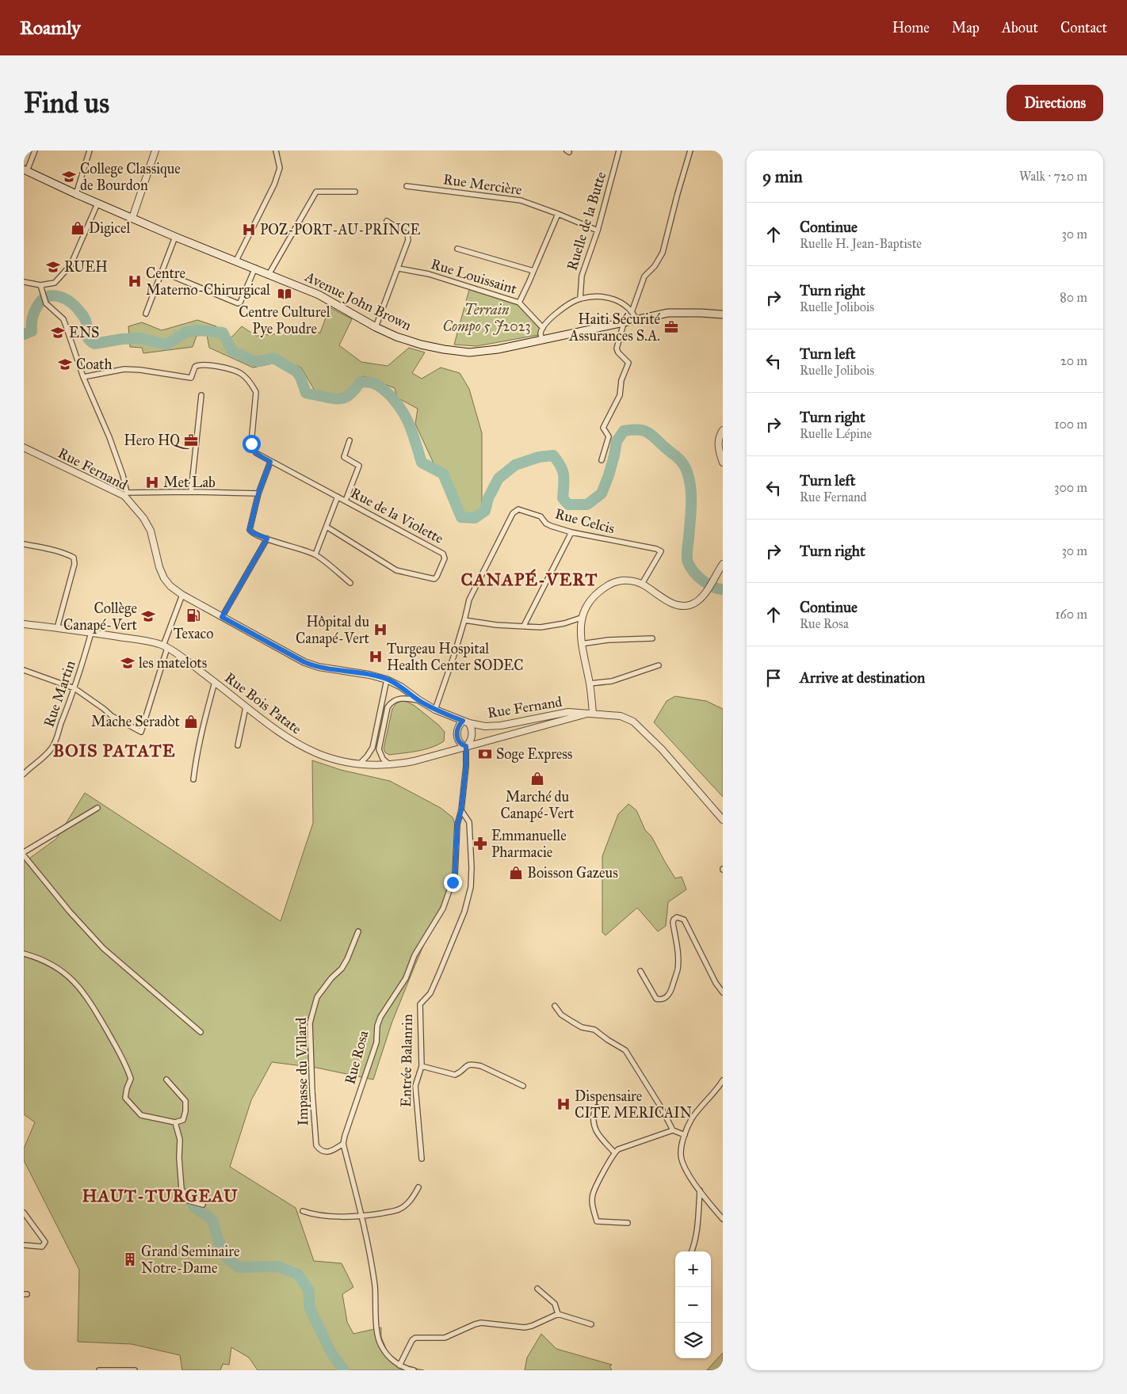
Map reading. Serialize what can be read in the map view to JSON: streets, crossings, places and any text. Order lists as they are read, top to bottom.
{
  "streets": {
    "main road": ["Avenue John Brown"],
    "street": [
      "Rue Mercière",
      "Ruelle de la Butte",
      "Rue Louissaint",
      "Rue Fernand",
      "Rue de la Violette",
      "Rue Celcis",
      "Rue Martin",
      "Rue Bois Patate",
      "Rue Rosa",
      "Entrée Balanrin",
      "Impasse du Villard"
    ]
  },
  "crossings": [
    ["Rue Mercière", "Ruelle de la Butte"],
    ["Rue Fernand", "Rue Celcis"],
    ["Rue Fernand", "Rue Bois Patate"],
    ["Rue Martin", "Rue Bois Patate"],
    ["Rue Bois Patate", "Rue Rosa"],
    ["Rue Rosa", "Entrée Balanrin"],
    ["Rue Rosa", "Impasse du Villard"]
  ],
  "districts": ["CANAPÉ-VERT", "BOIS PATATE", "HAUT-TURGEAU"],
  "parks": ["Terrain Compo 5 J2023"],
  "places": {
    "school or university": [
      "College Classique de Bourdon",
      "RUEH",
      "ENS",
      "Coath",
      "Collège Canapé-Vert",
      "les matelots"
    ],
    "shop": [
      "Digicel",
      "Mache Seradòt",
      "Marché du Canapé-Vert",
      "Boisson Gazeus"
    ],
    "hospital": [
      "POZ-PORT-AU-PRINCE",
      "Centre Materno-Chirurgical",
      "Met Lab",
      "Hôpital du Canapé-Vert",
      "Turgeau Hospital Health Center SODEC",
      "Dispensaire CITE MERICAIN"
    ],
    "library": ["Centre Culturel Pye Poudre"],
    "office": ["Haiti Sécurité Assurances S.A.", "Hero HQ"],
    "fuel station": ["Texaco"],
    "bank": ["Soge Express"],
    "pharmacy": ["Emmanuelle Pharmacie"],
    "building": ["Grand Seminaire Notre-Dame"]
  },
  "page": {
    "header": "Roamly",
    "nav": [
      "Home",
      "Map",
      "About",
      "Contact"
    ],
    "buttons": "Directions",
    "title": "Find us",
    "heading": ["9 min", "Walk · 720 m"],
    "list": [
      ["Continue", "Ruelle H. Jean-Baptiste", "30 m"],
      ["Turn right", "Ruelle Jolibois", "80 m"],
      ["Turn left", "Ruelle Jolibois", "20 m"],
      ["Turn right", "Ruelle Lépine", "100 m"],
      ["Turn left", "Rue Fernand", "300 m"],
      ["Turn right", "30 m"],
      ["Continue", "Rue Rosa", "160 m"],
      "Arrive at destination"
    ],
    "map_buttons": ["+", "−"]
  }
}
